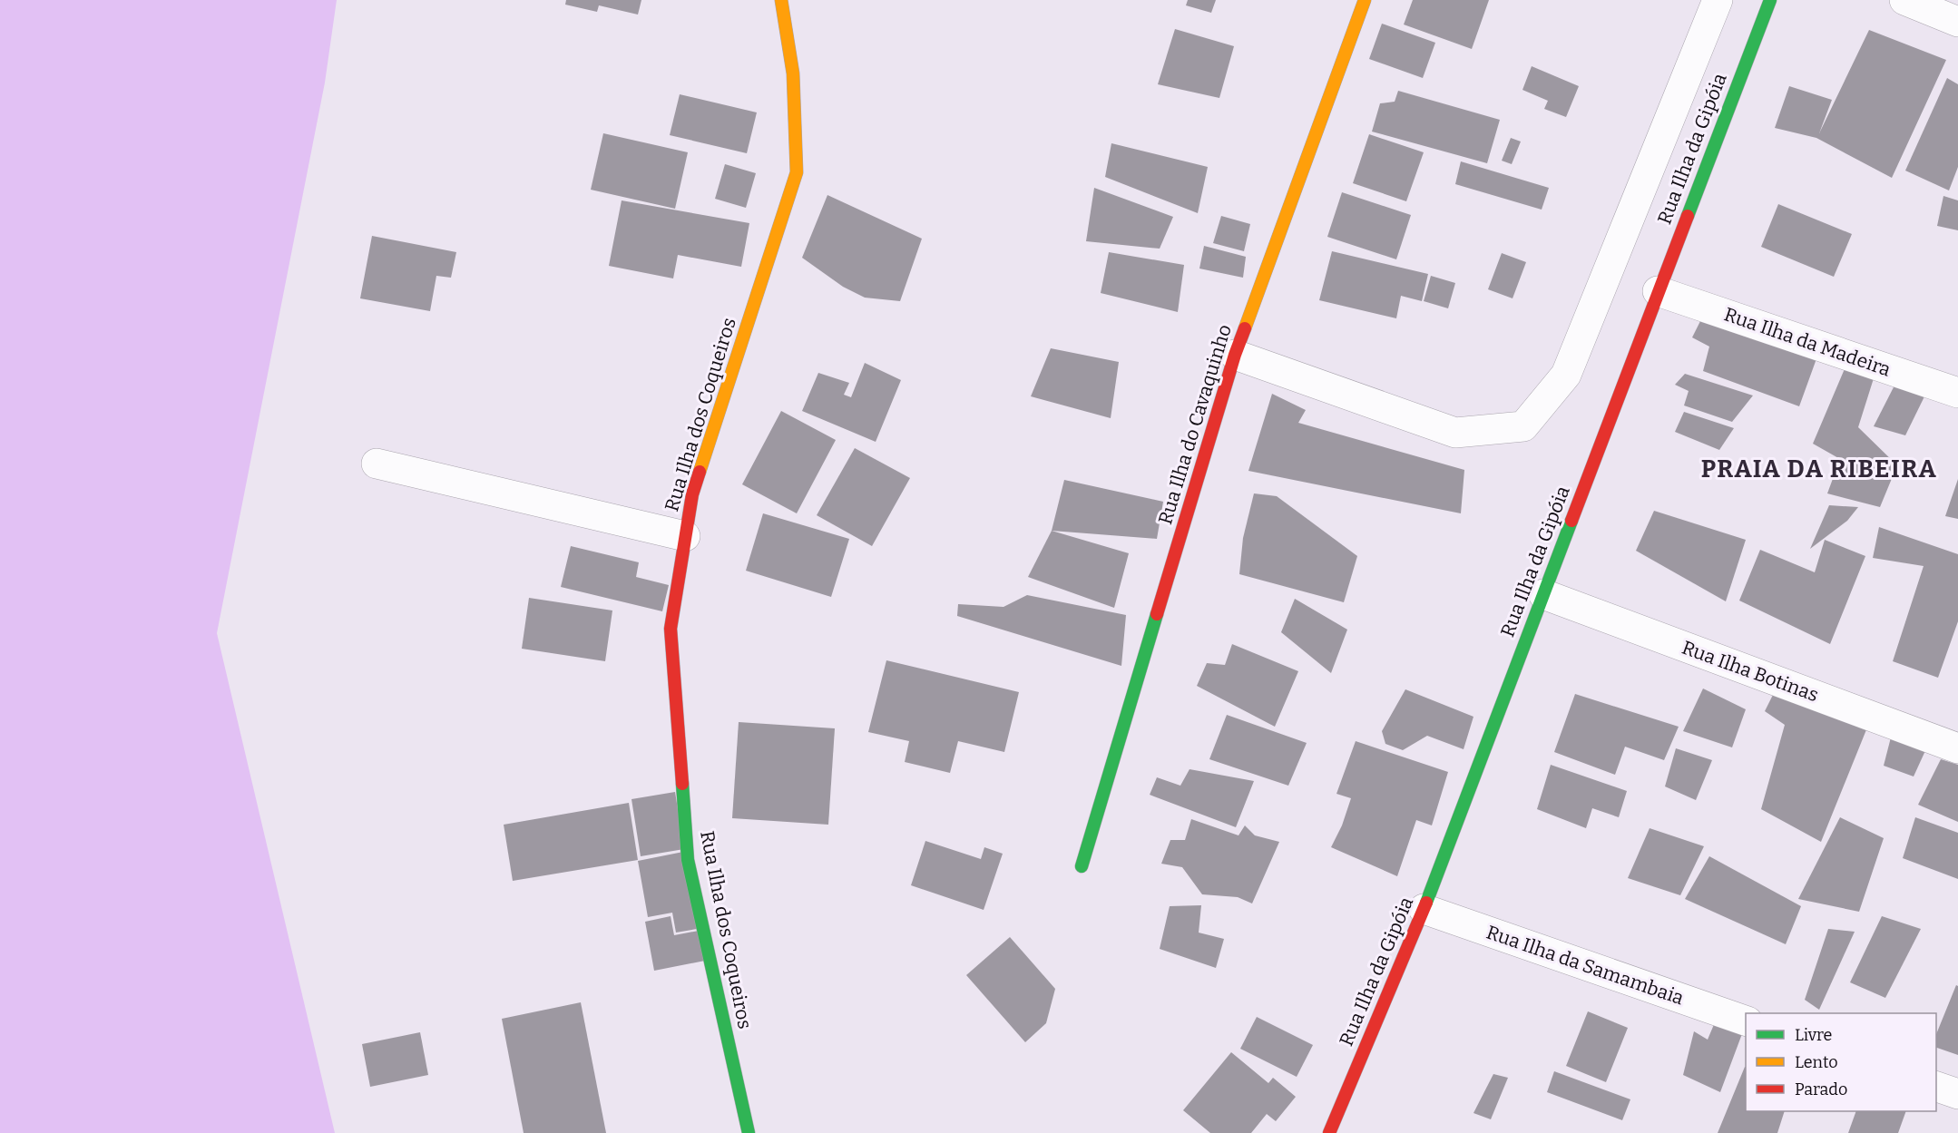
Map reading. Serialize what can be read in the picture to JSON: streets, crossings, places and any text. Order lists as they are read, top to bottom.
{
  "streets": {
    "street": [
      "Rua Ilha da Gipóia",
      "Rua Ilha da Madeira",
      "Rua Ilha dos Coqueiros",
      "Rua Ilha do Cavaquinho",
      "Rua Ilha Botinas",
      "Rua Ilha da Samambaia"
    ]
  },
  "crossings": [
    ["Rua Ilha da Gipóia", "Rua Ilha da Madeira"],
    ["Rua Ilha da Gipóia", "Rua Ilha Botinas"],
    ["Rua Ilha da Gipóia", "Rua Ilha da Samambaia"]
  ],
  "districts": ["PRAIA DA RIBEIRA"],
  "legend": ["Livre", "Lento", "Parado"]
}
